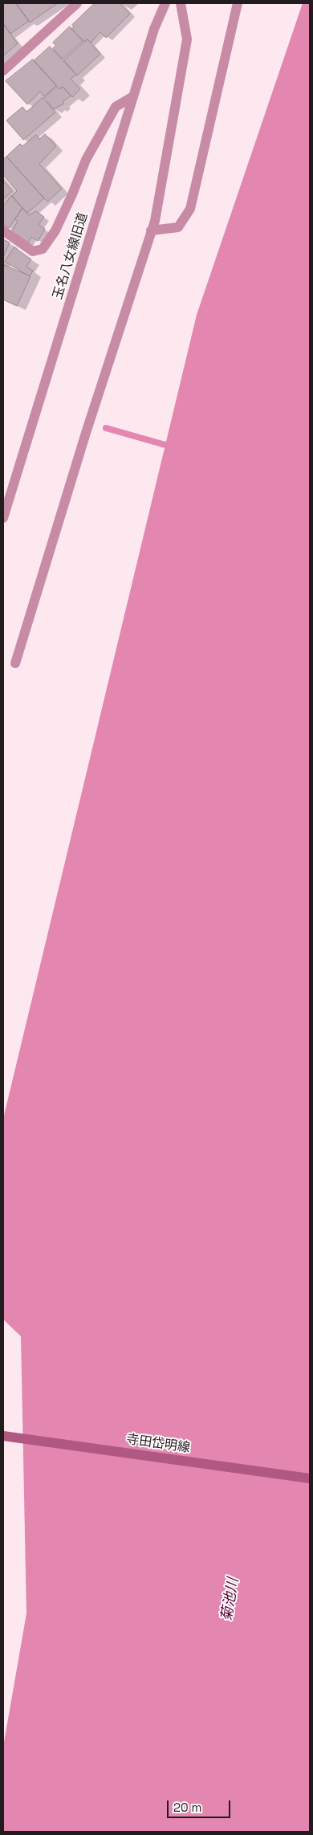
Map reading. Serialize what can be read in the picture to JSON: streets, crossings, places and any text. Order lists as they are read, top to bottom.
{
  "streets": {
    "main road": ["寺田岱明線"],
    "street": ["玉名八女線旧道"]
  },
  "water": ["菊池川"],
  "scale_bar": "20 m"
}
